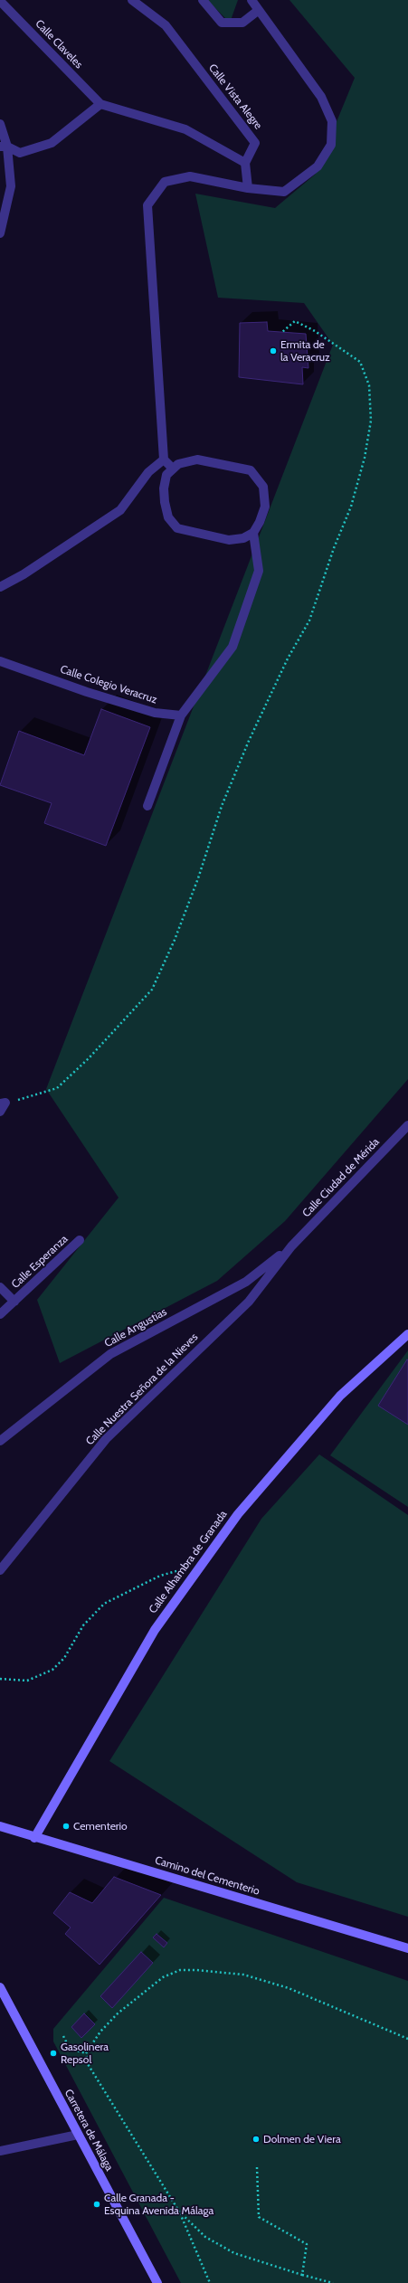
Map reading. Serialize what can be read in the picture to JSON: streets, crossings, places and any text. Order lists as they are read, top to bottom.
{
  "streets": {
    "street": [
      "Calle Claveles",
      "Calle Vista Alegre",
      "Calle Colegio Veracruz",
      "Calle Ciudad de Mérida",
      "Calle Esperanza",
      "Calle Angustias",
      "Calle Nuestra Señora de la Nieves",
      "Calle Alhambra de Granada",
      "Camino del Cementerio",
      "Carretera de Málaga"
    ]
  },
  "crossings": [
    ["Calle Ciudad de Mérida", "Calle Angustias"],
    ["Calle Ciudad de Mérida", "Calle Nuestra Señora de la Nieves"],
    ["Calle Angustias", "Calle Nuestra Señora de la Nieves"],
    ["Calle Alhambra de Granada", "Camino del Cementerio"]
  ],
  "places": [
    "Ermita de la Veracruz",
    "Cementerio",
    "Gasolinera Repsol",
    "Dolmen de Viera",
    "Calle Granada - Esquina Avenida Málaga"
  ]
}
